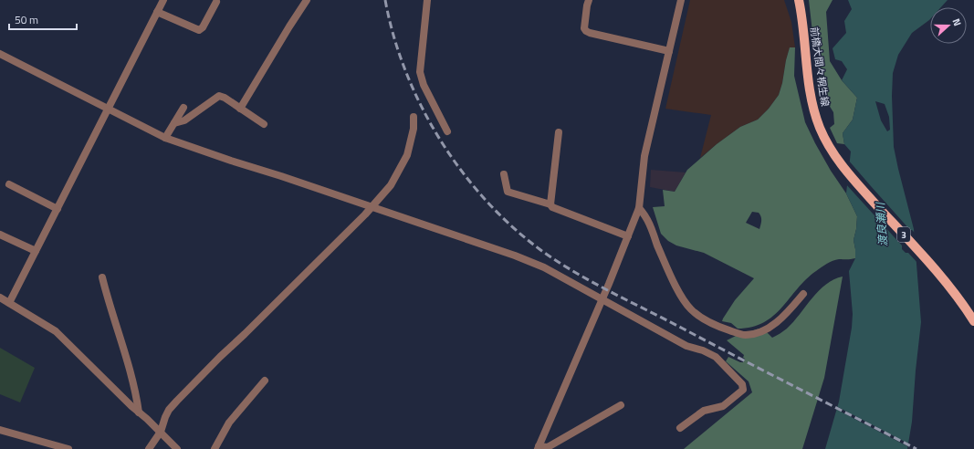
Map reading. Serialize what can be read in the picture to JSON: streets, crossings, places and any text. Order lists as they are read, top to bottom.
{
  "streets": {
    "main road": ["前橋大間々桐生線", "3"]
  },
  "water": ["渡良瀬川"],
  "scale_bar": "50 m",
  "north": "right"
}
